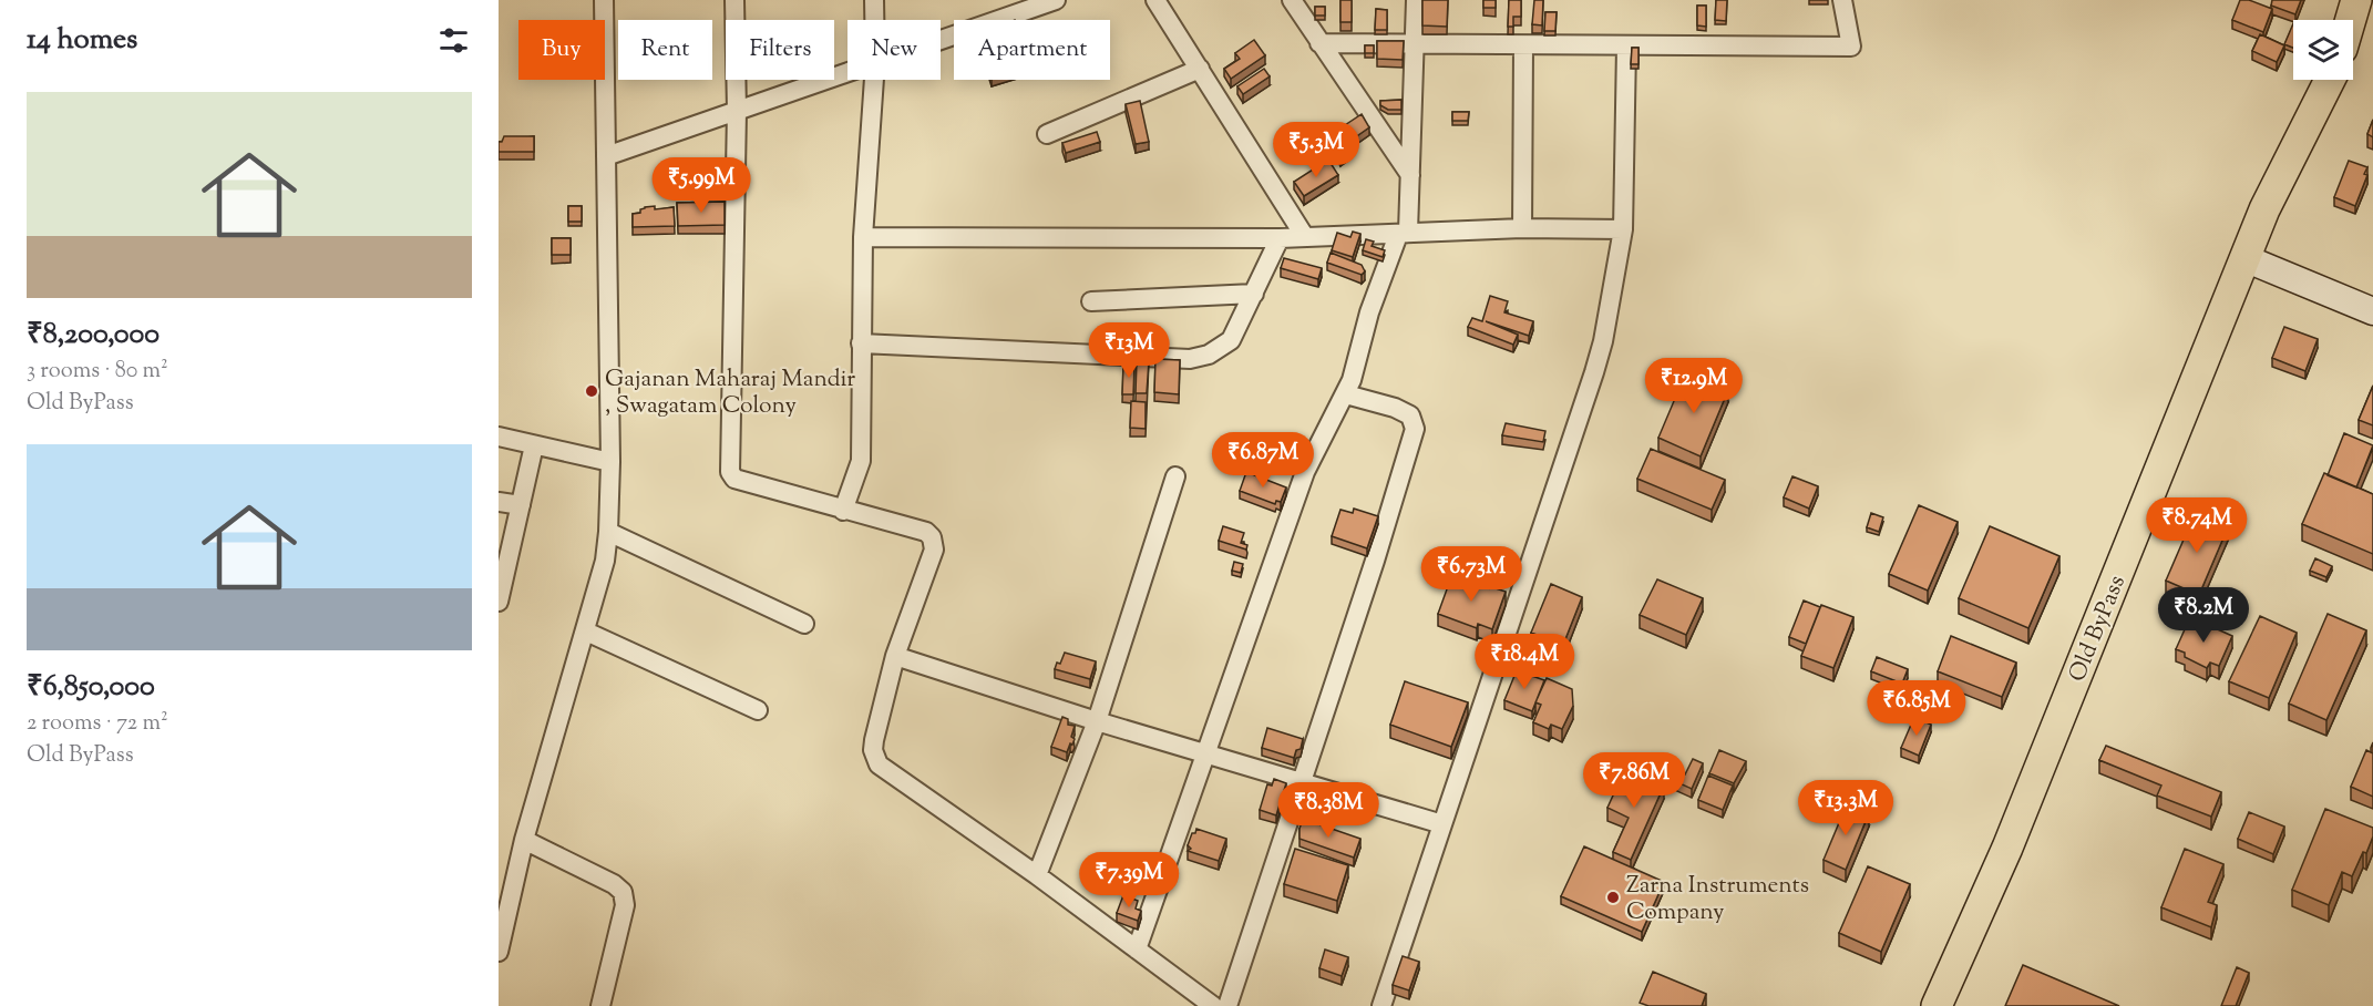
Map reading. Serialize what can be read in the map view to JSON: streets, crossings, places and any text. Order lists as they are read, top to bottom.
{
  "streets": {
    "main road": ["Old ByPass"]
  },
  "places": ["Gajanan Maharaj Mandir , Swagatam Colony", "Zarna Instruments Company"],
  "page": {
    "heading": "14 homes",
    "chip": [
      "Buy",
      "Rent",
      "Filters",
      "New",
      "Apartment"
    ],
    "list": [
      {
        "name": "₹8,200,000",
        "note": "3 rooms · 80 m² · Old ByPass"
      },
      {
        "name": "₹6,850,000",
        "note": "2 rooms · 72 m² · Old ByPass"
      }
    ],
    "price": [
      "₹5.3M",
      "₹5.99M",
      "₹13M",
      "₹12.9M",
      "₹6.87M",
      "₹8.74M",
      "₹6.73M",
      "₹8.2M",
      "₹18.4M",
      "₹6.85M",
      "₹7.86M",
      "₹13.3M",
      "₹8.38M",
      "₹7.39M"
    ]
  }
}
